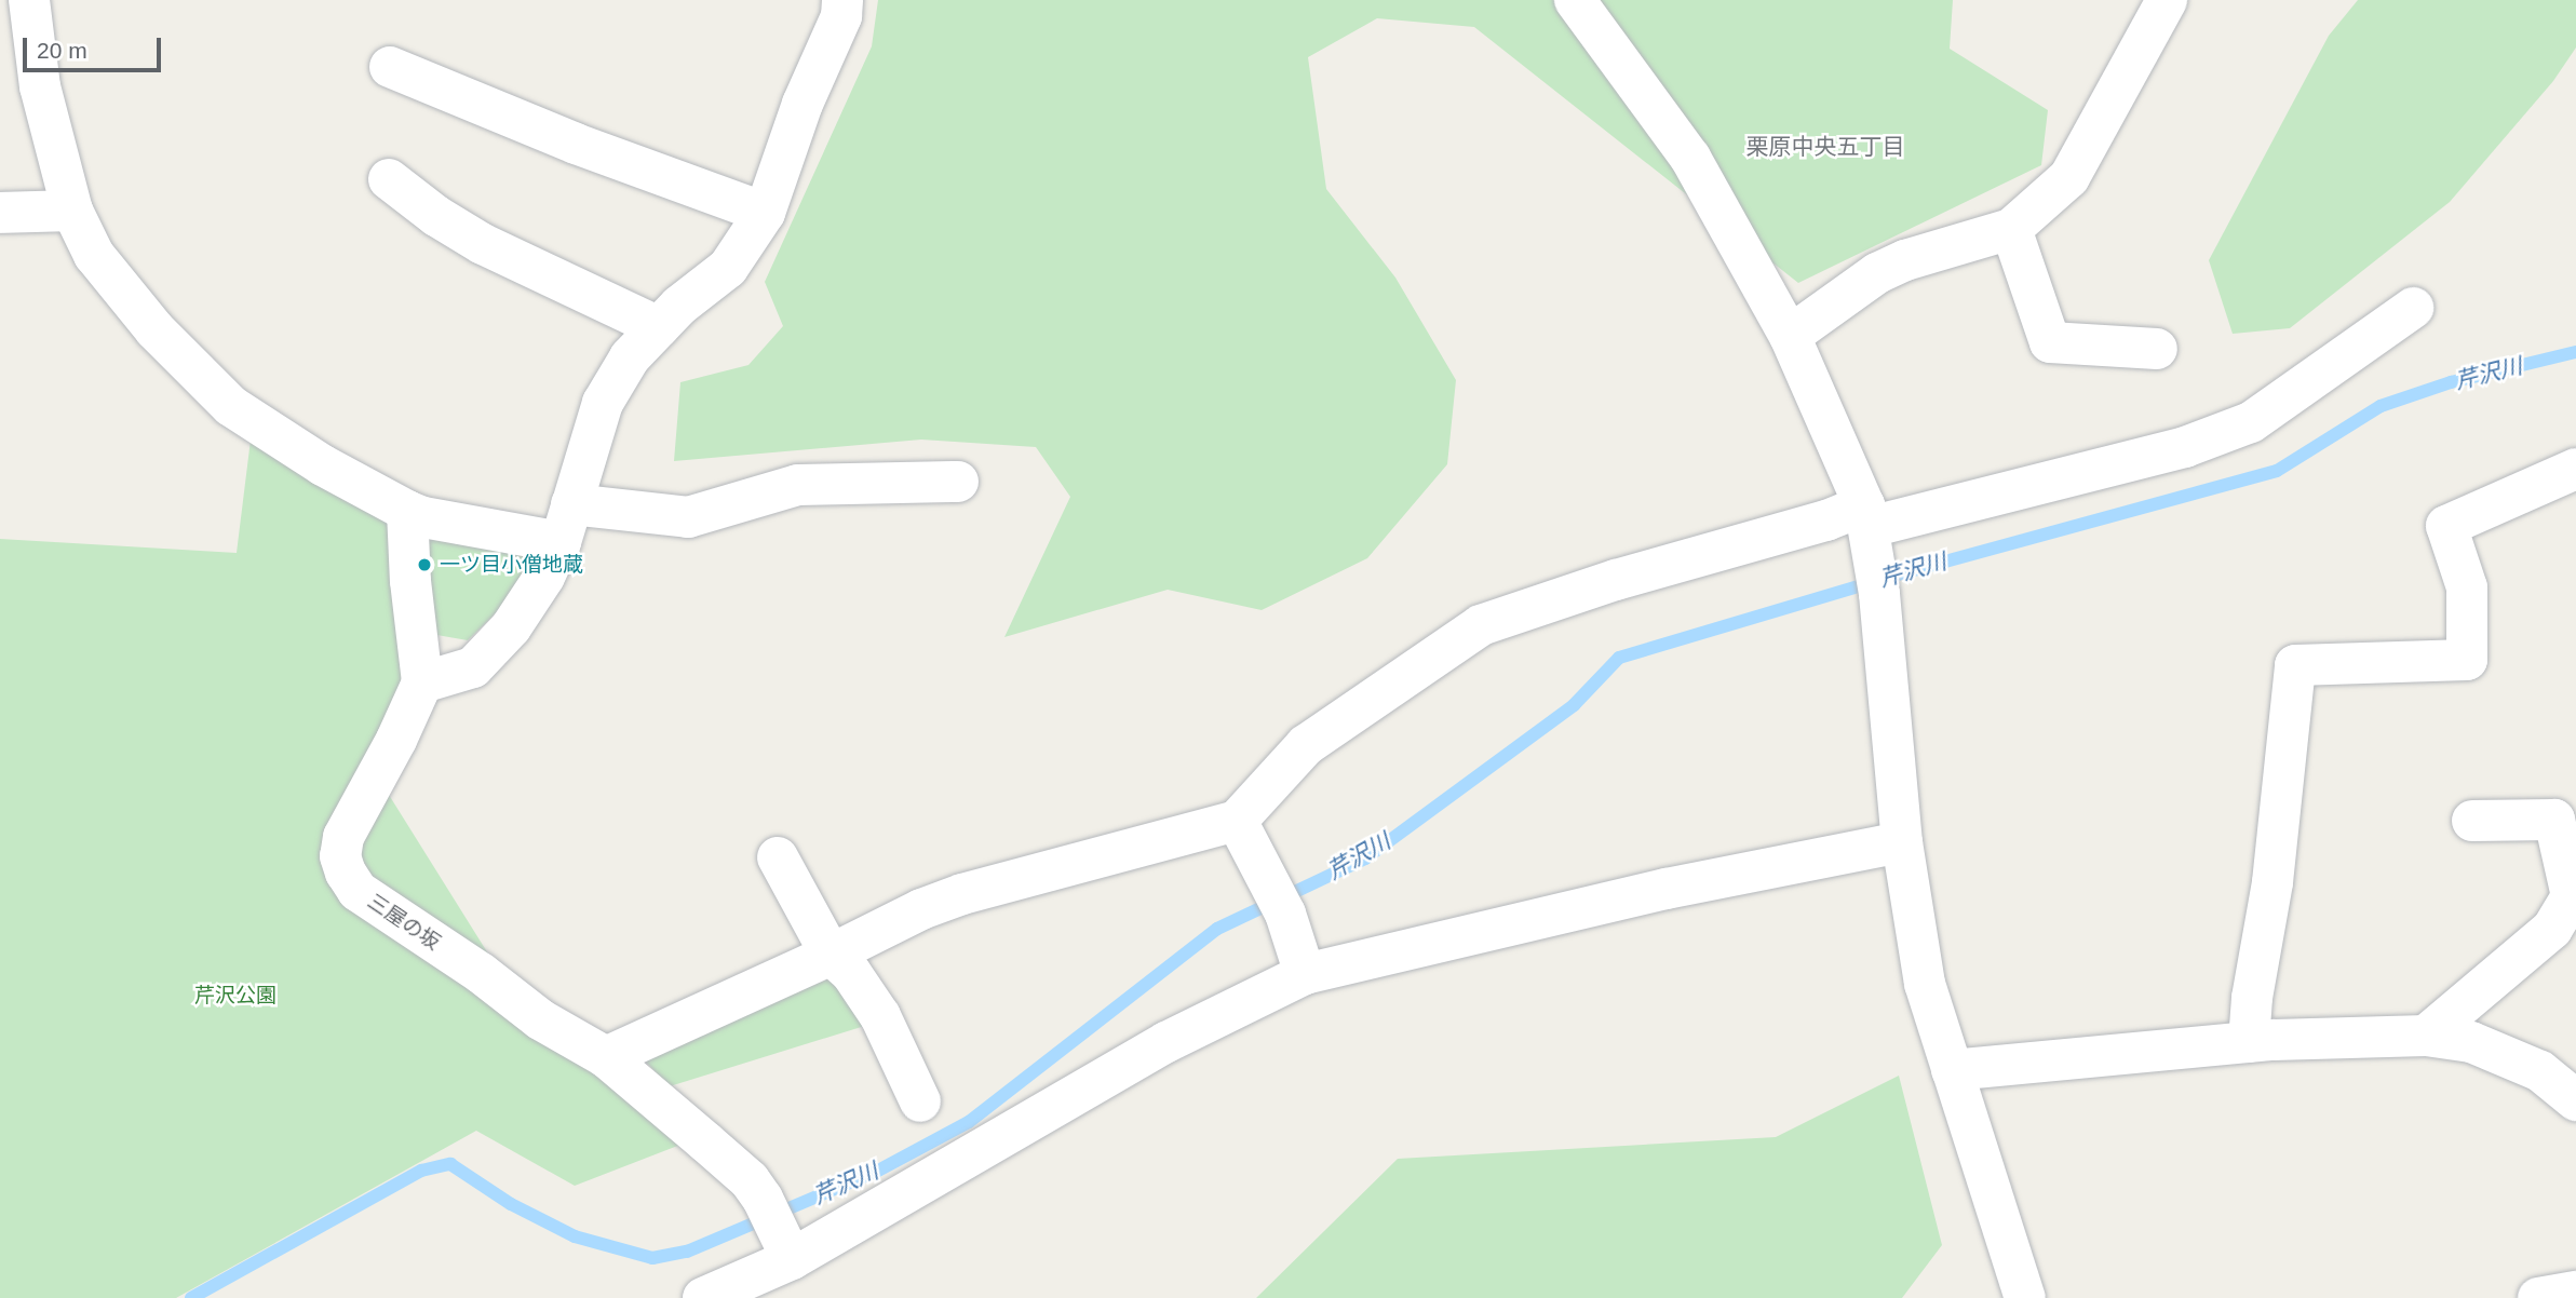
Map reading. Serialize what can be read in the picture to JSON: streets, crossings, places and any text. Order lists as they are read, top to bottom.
{
  "streets": {
    "street": ["三屋の坂"]
  },
  "districts": ["栗原中央五丁目"],
  "water": ["芹沢川"],
  "parks": ["芹沢公園"],
  "places": ["一ツ目小僧地蔵"],
  "scale_bar": "20 m"
}
